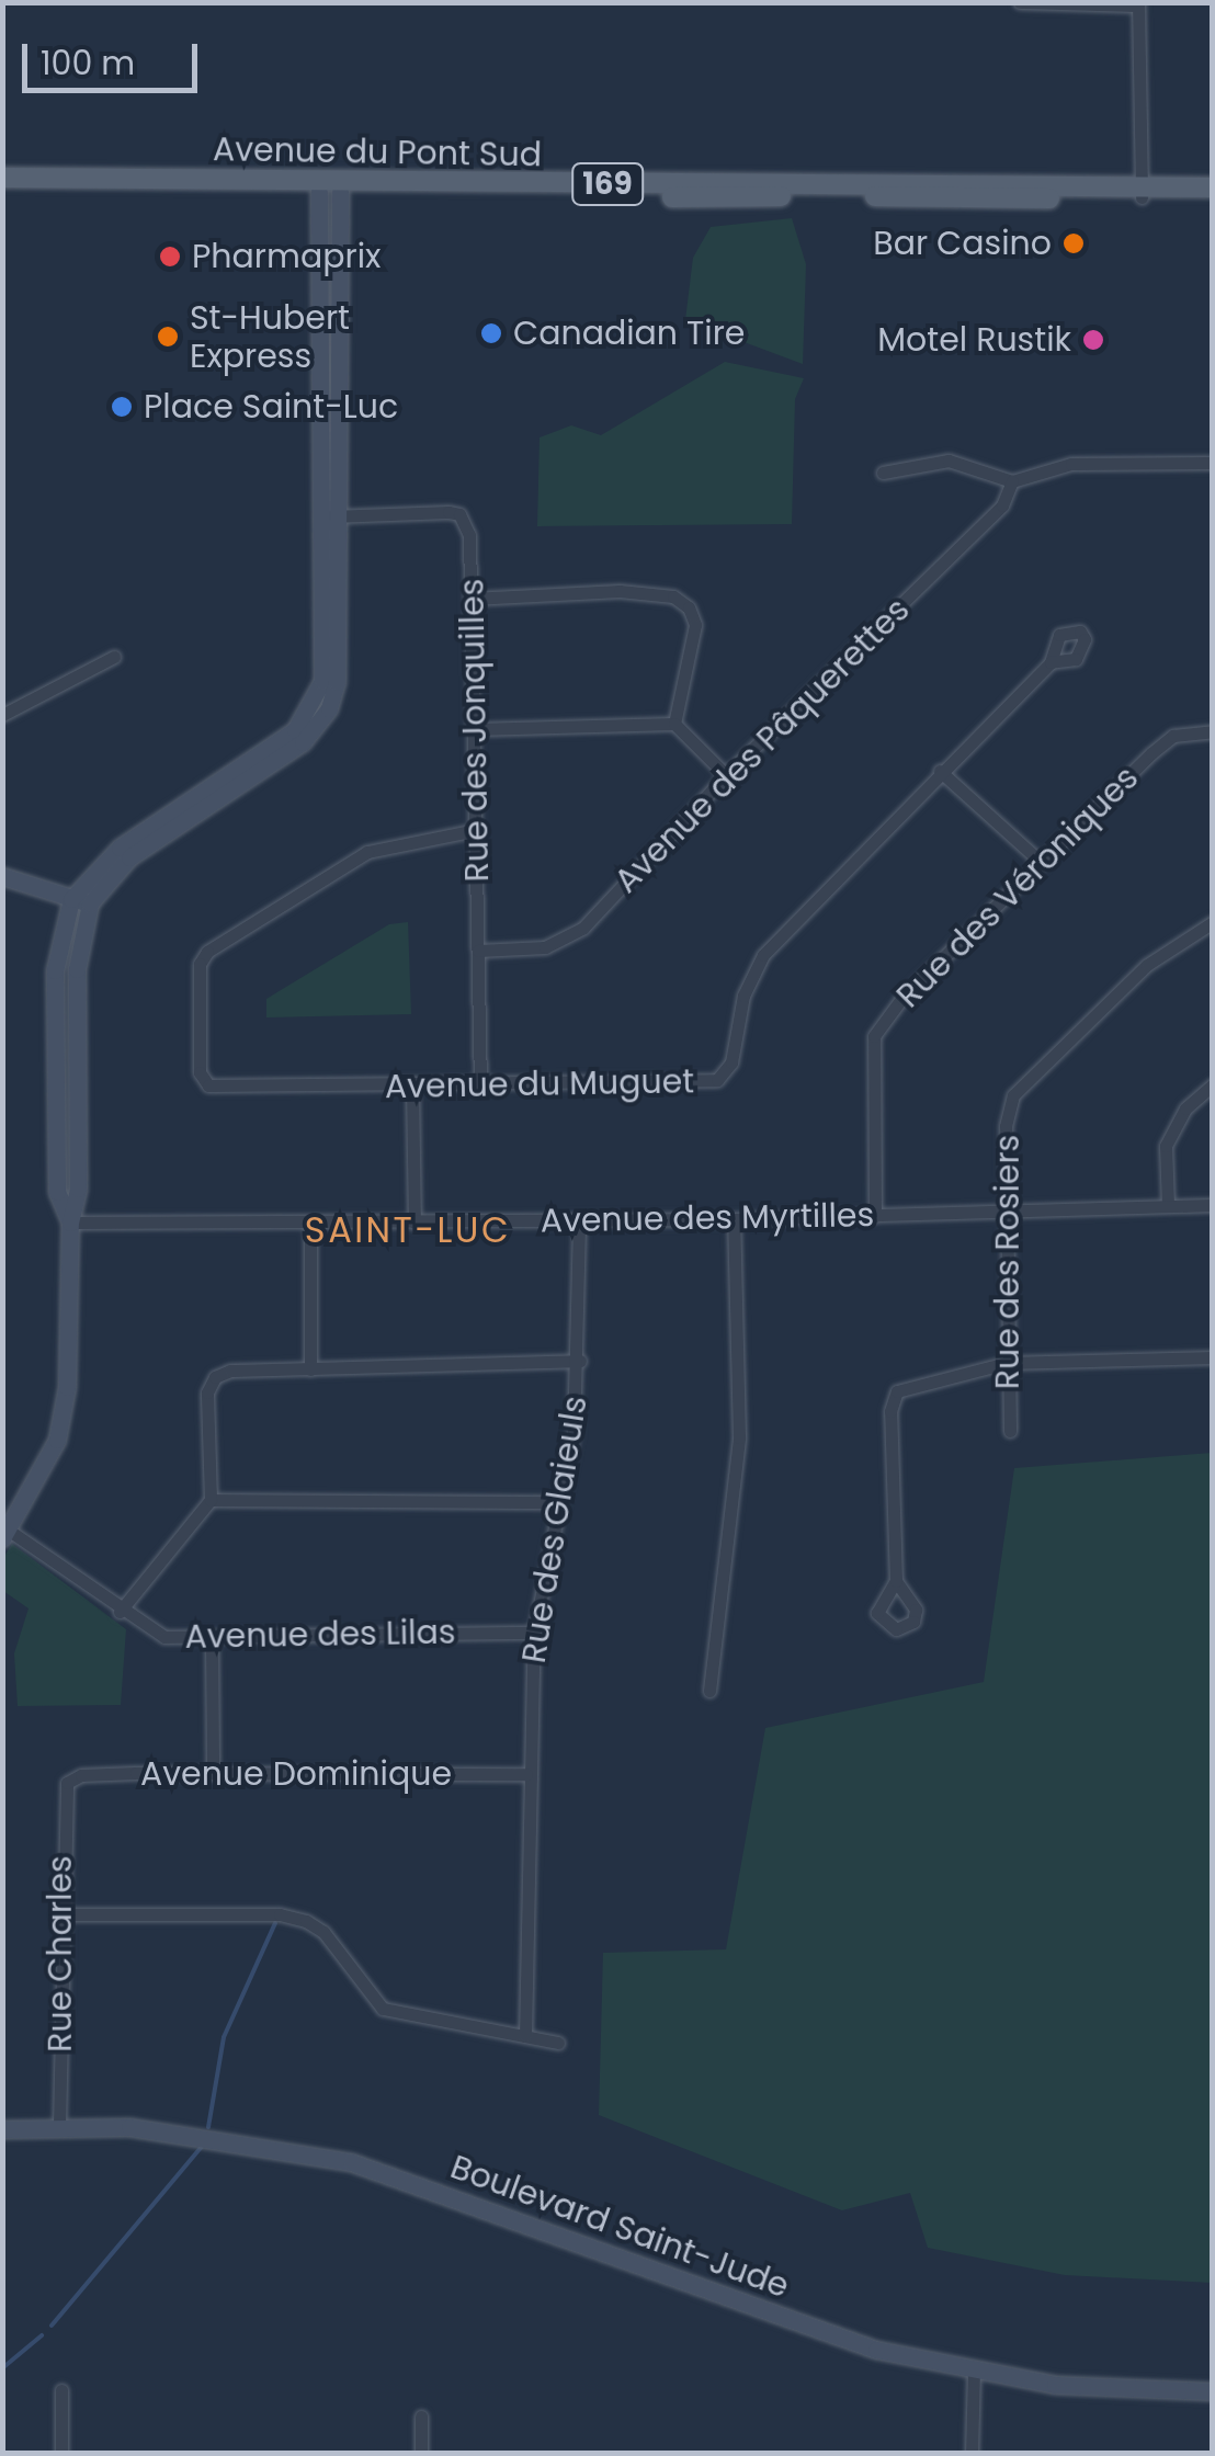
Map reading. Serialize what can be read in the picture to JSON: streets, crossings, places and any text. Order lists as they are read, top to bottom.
{
  "streets": {
    "main road": ["Avenue du Pont Sud", "169"],
    "street": [
      "Rue des Jonquilles",
      "Avenue des Pâquerettes",
      "Rue des Véroniques",
      "Avenue du Muguet",
      "Avenue des Myrtilles",
      "Rue des Rosiers",
      "Rue des Glaieuls",
      "Avenue des Lilas",
      "Avenue Dominique",
      "Rue Charles",
      "Boulevard Saint-Jude"
    ]
  },
  "crossings": [
    ["Rue des Jonquilles", "Avenue des Pâquerettes"],
    ["Rue des Jonquilles", "Avenue du Muguet"],
    ["Rue des Véroniques", "Avenue des Myrtilles"],
    ["Avenue des Myrtilles", "Rue des Rosiers"],
    ["Avenue des Myrtilles", "Rue des Glaieuls"],
    ["Rue des Glaieuls", "Avenue des Lilas"],
    ["Rue des Glaieuls", "Avenue Dominique"],
    ["Avenue Dominique", "Rue Charles"],
    ["Rue Charles", "Boulevard Saint-Jude"]
  ],
  "districts": ["SAINT-LUC"],
  "places": [
    "Bar Casino",
    "Pharmaprix",
    "Canadian Tire",
    "St-Hubert Express",
    "Motel Rustik",
    "Place Saint-Luc"
  ],
  "scale_bar": "100 m"
}
